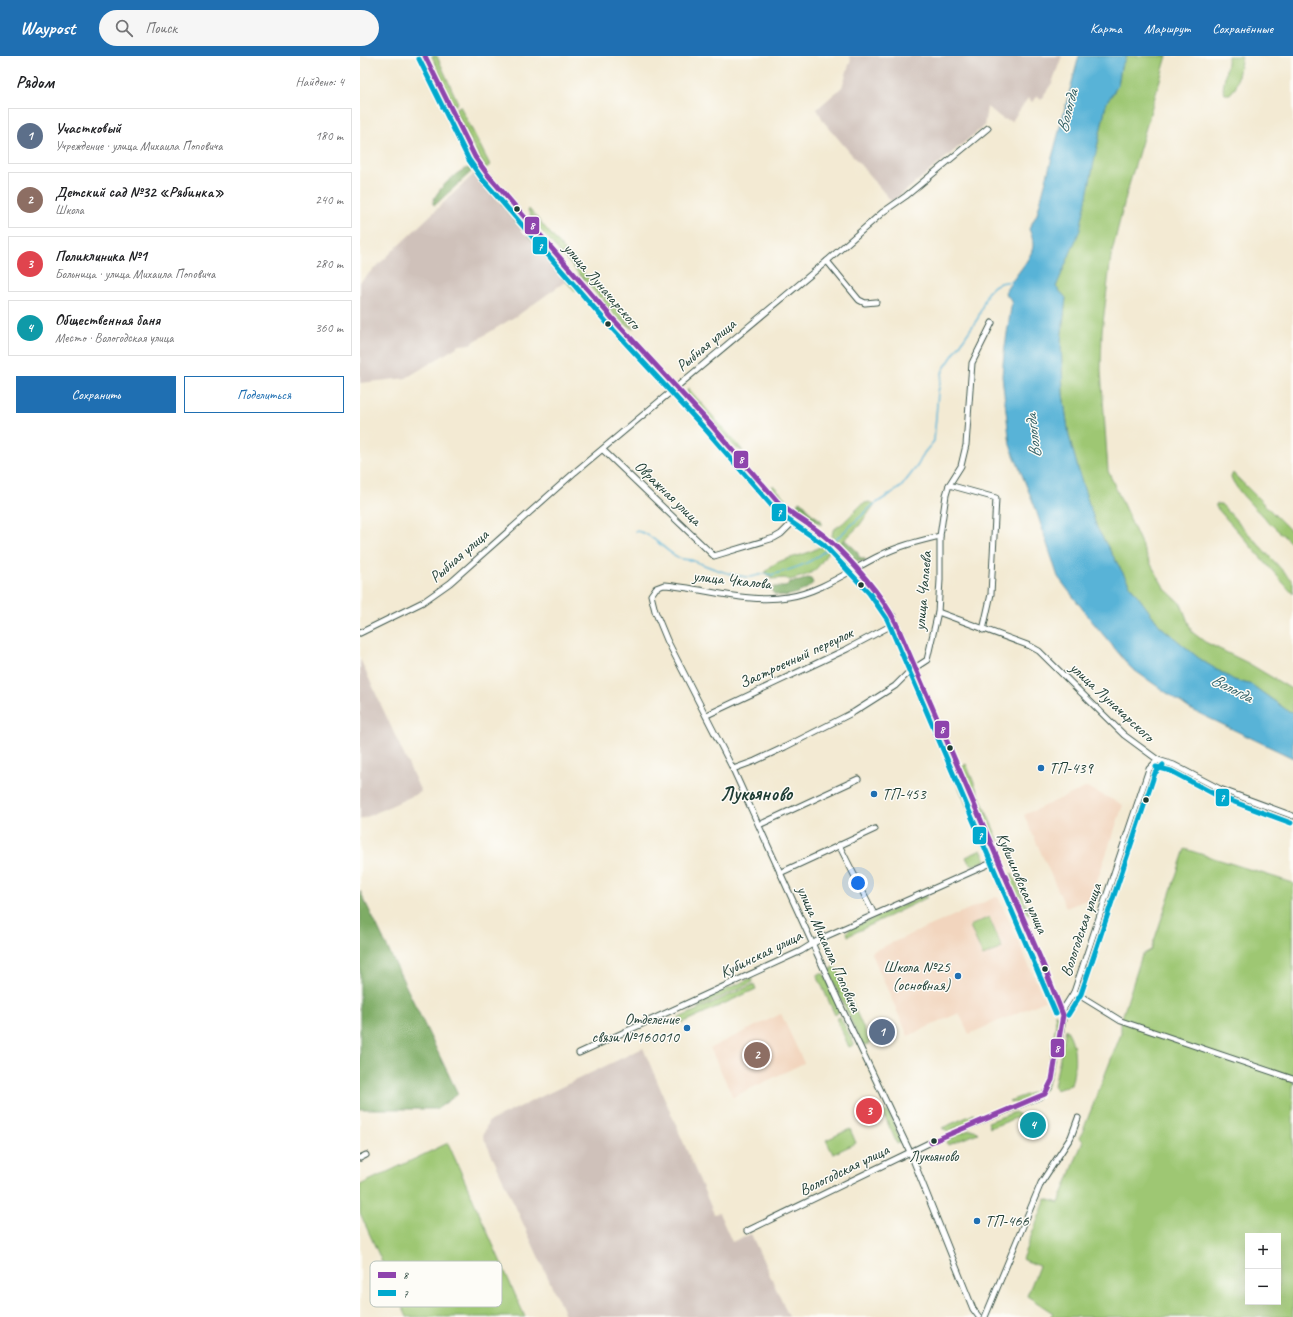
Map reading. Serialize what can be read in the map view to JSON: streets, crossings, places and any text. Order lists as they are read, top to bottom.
{
  "streets": {
    "street": [
      "улица Луначарского",
      "Рыбная улица",
      "Овражная улица",
      "улица Чкалова",
      "улица Чапаева",
      "Застроечный переулок",
      "Кувшиновская улица",
      "Вологодская улица",
      "улица Михаила Поповича",
      "Кубинская улица"
    ]
  },
  "crossings": [
    ["улица Луначарского", "Рыбная улица"],
    ["улица Луначарского", "улица Чапаева"],
    ["улица Луначарского", "Кувшиновская улица"],
    ["улица Луначарского", "Вологодская улица"],
    ["Рыбная улица", "Овражная улица"],
    ["Рыбная улица", "Кувшиновская улица"],
    ["Овражная улица", "Кувшиновская улица"],
    ["улица Чкалова", "улица Чапаева"],
    ["улица Чкалова", "Кувшиновская улица"],
    ["улица Чкалова", "улица Михаила Поповича"],
    ["улица Чапаева", "Кувшиновская улица"],
    ["улица Чапаева", "улица Михаила Поповича"],
    ["Застроечный переулок", "Кувшиновская улица"],
    ["Застроечный переулок", "улица Михаила Поповича"],
    ["Кувшиновская улица", "Вологодская улица"],
    ["Кувшиновская улица", "Кубинская улица"],
    ["Вологодская улица", "улица Михаила Поповича"],
    ["улица Михаила Поповича", "Кубинская улица"]
  ],
  "districts": ["Лукьяново"],
  "water": ["Вологда"],
  "places": [
    "ТП-439",
    "ТП-453",
    "Школа №25 (основная)",
    "Отделение связи №160010",
    "Лукьяново",
    "ТП-466"
  ],
  "lines": ["transit line 8", "transit line 7"],
  "legend": ["8", "7"],
  "page": {
    "header": "Waypost",
    "search": "Поиск",
    "nav": ["Карта", "Маршрут", "Сохранённые"],
    "heading": ["Рядом", "Найдено: 4"],
    "list": [
      {
        "mark": "1",
        "name": "Участковый",
        "note": "Учреждение · улица Михаила Поповича",
        "value": "180 m"
      },
      {
        "mark": "2",
        "name": "Детский сад №32 «Рябинка»",
        "note": "Школа",
        "value": "240 m"
      },
      {
        "mark": "3",
        "name": "Поликлиника №1",
        "note": "Больница · улица Михаила Поповича",
        "value": "280 m"
      },
      {
        "mark": "4",
        "name": "Общественная баня",
        "note": "Место · Вологодская улица",
        "value": "360 m"
      }
    ],
    "buttons": ["Сохранить", "Поделиться"],
    "pins": [
      "1",
      "2",
      "3",
      "4"
    ],
    "map_buttons": ["+", "−"]
  }
}
